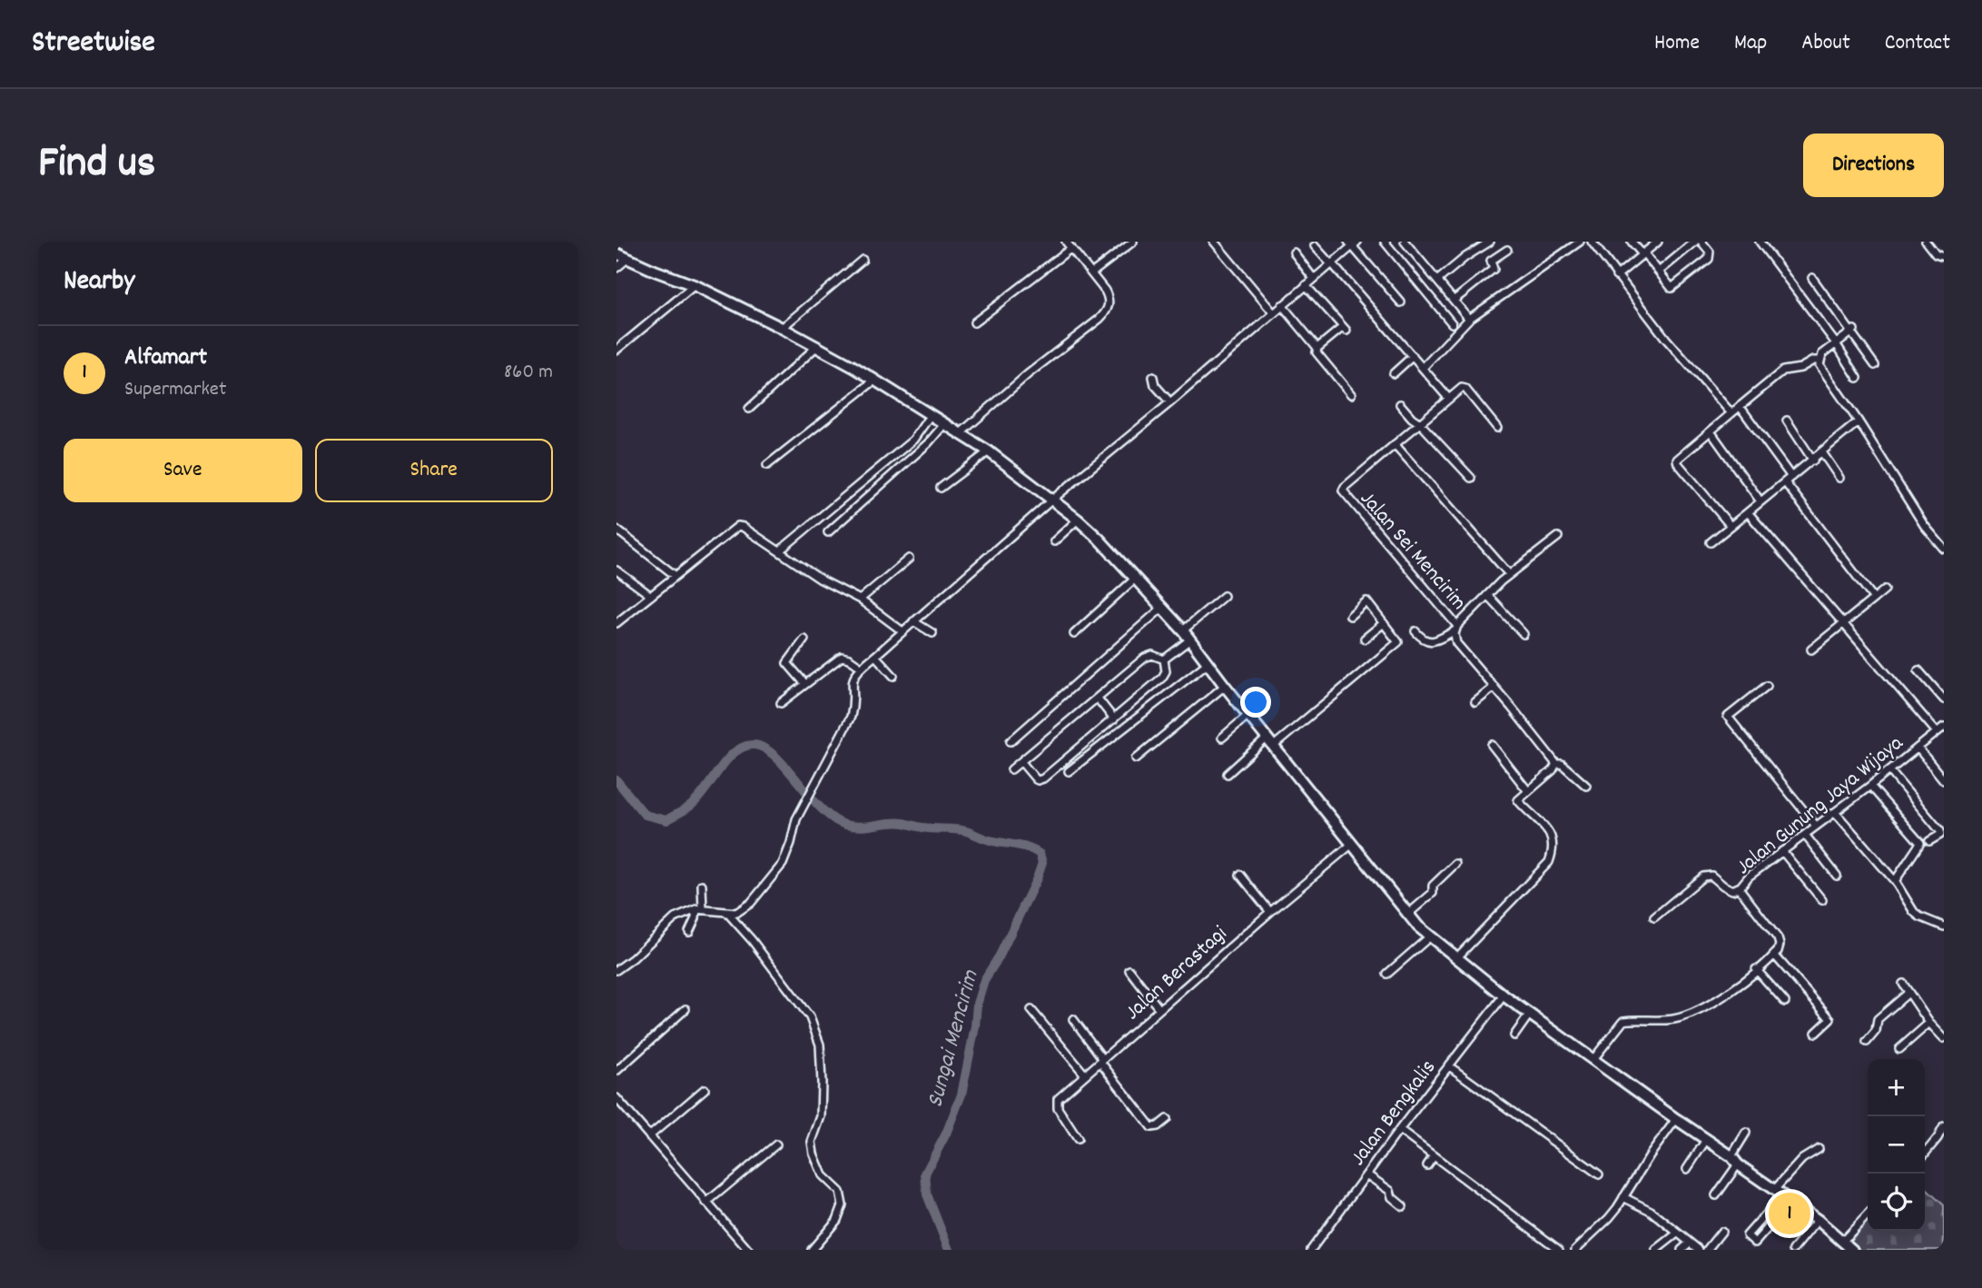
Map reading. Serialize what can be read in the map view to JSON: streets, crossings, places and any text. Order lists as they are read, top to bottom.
{
  "streets": {
    "street": [
      "Jalan Sei Mencirim",
      "Jalan Gunung Jaya Wijaya",
      "Jalan Berastagi",
      "Jalan Bengkalis"
    ]
  },
  "water": ["Sungai Mencirim"],
  "page": {
    "header": "Streetwise",
    "nav": [
      "Home",
      "Map",
      "About",
      "Contact"
    ],
    "title": "Find us",
    "buttons": [
      "Directions",
      ["Save", "Share"]
    ],
    "heading": "Nearby",
    "list": [
      {
        "mark": "1",
        "name": "Alfamart",
        "note": "Supermarket",
        "value": "860 m"
      }
    ],
    "map_buttons": ["+", "−"],
    "pins": "1"
  }
}
